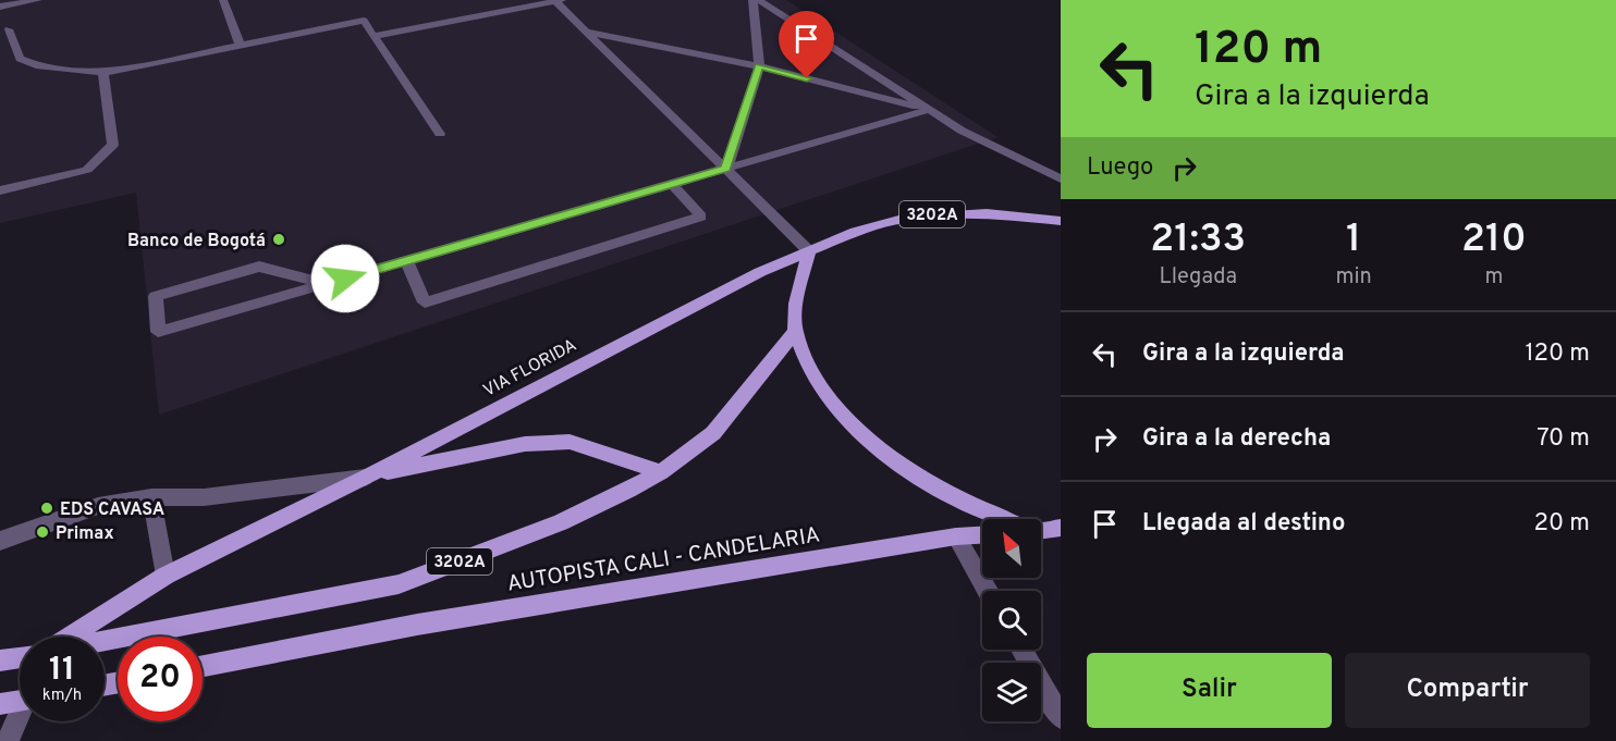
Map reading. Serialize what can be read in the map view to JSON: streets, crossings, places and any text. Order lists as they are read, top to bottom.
{
  "streets": {
    "main road": ["3202A", "VIA FLORIDA", "AUTOPISTA CALI - CANDELARIA"]
  },
  "places": ["Banco de Bogotá", "EDS CAVASA", "Primax"],
  "north": "top left",
  "page": {
    "turn": ["120 m", "Gira a la izquierda"],
    "then": "Luego",
    "eta": [
      "21:33",
      "Llegada",
      "1",
      "min",
      "210",
      "m"
    ],
    "list": [
      {
        "name": "Gira a la izquierda",
        "value": "120 m"
      },
      {
        "name": "Gira a la derecha",
        "value": "70 m"
      },
      {
        "name": "Llegada al destino",
        "value": "20 m"
      }
    ],
    "speed": "11 km/h",
    "limit": "20",
    "buttons": ["Salir", "Compartir"]
  }
}
